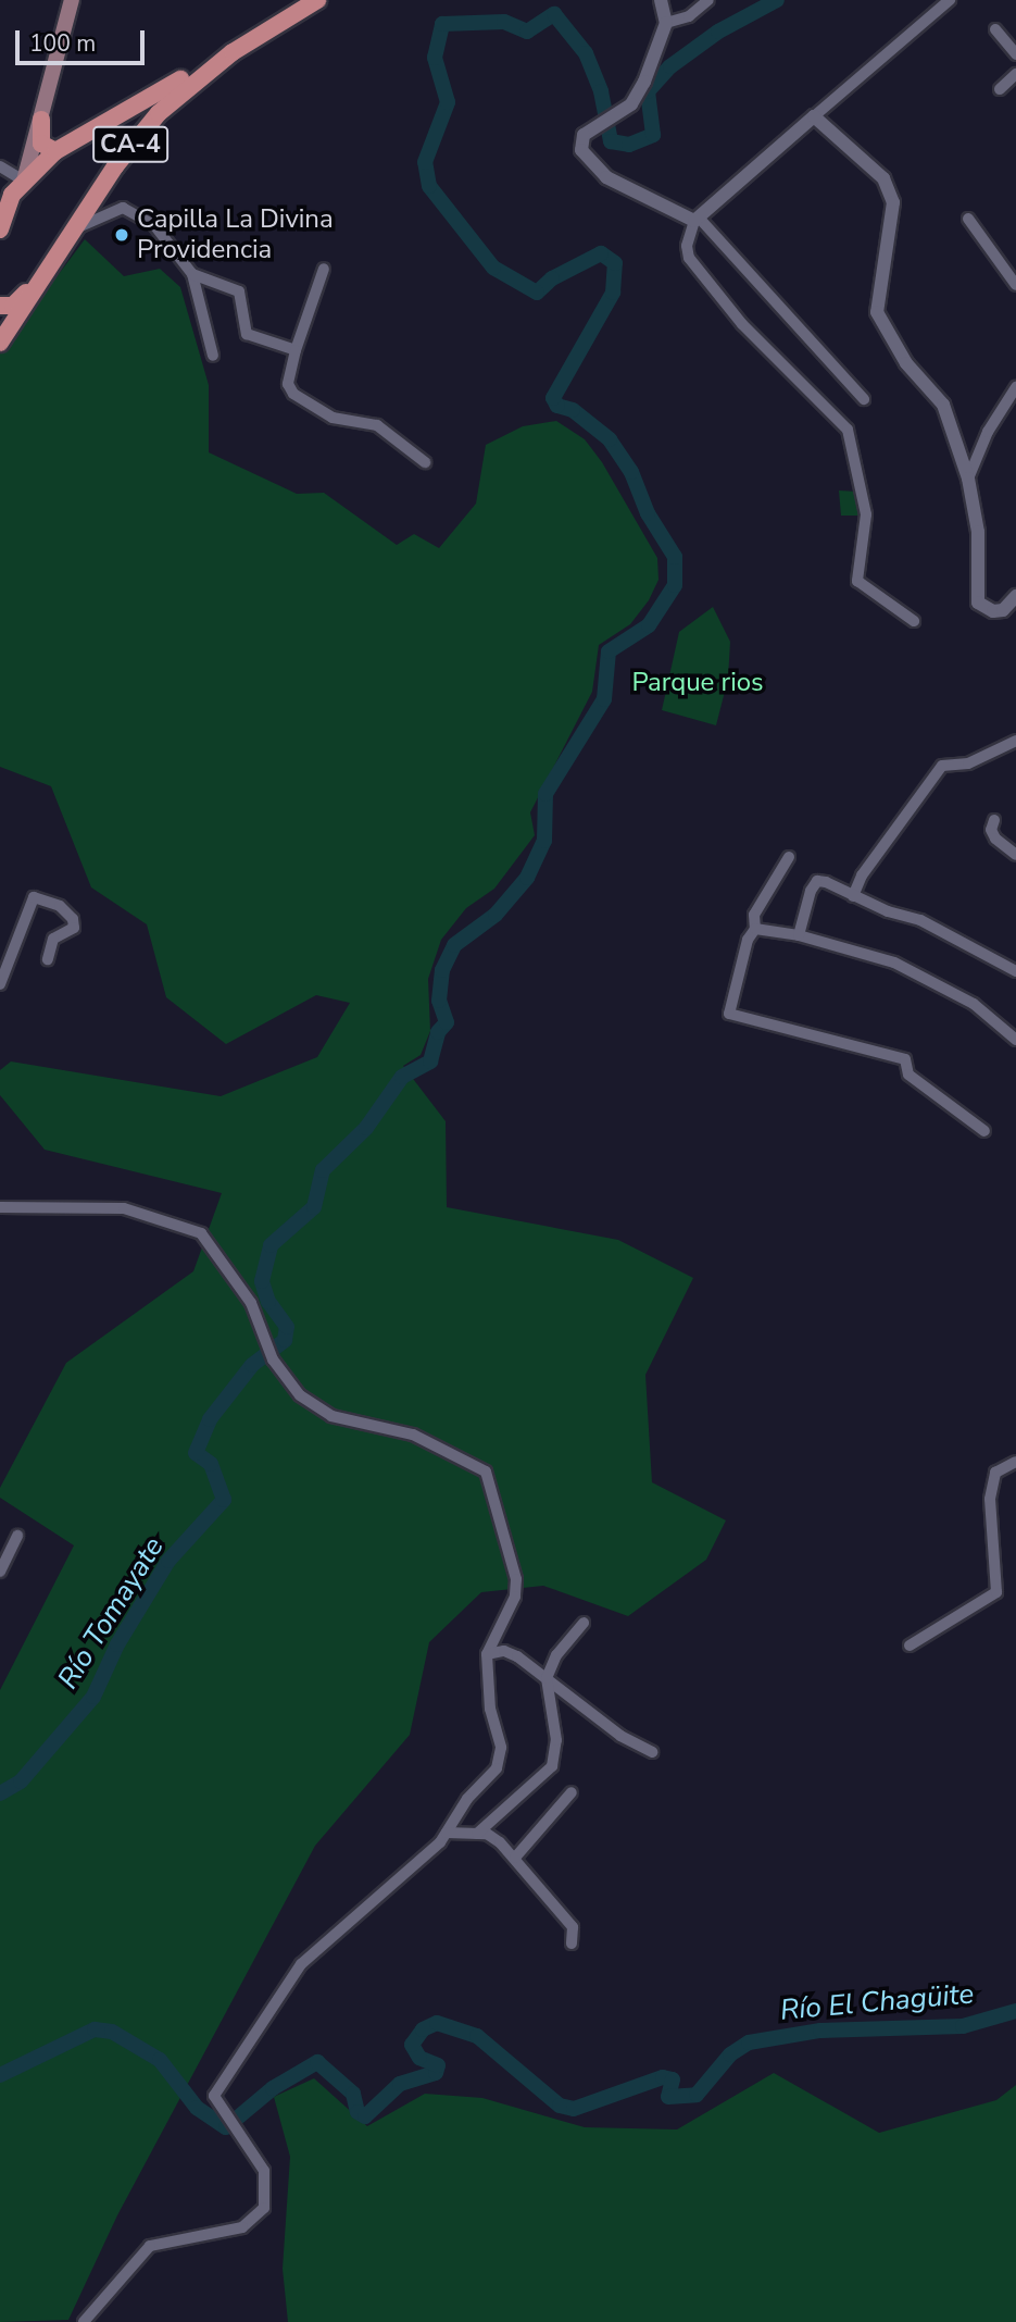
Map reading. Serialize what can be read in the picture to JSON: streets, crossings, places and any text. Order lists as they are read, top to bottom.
{
  "streets": {
    "main road": ["CA-4"]
  },
  "water": ["Río Tomayate", "Río El Chagüite"],
  "parks": ["Parque rios"],
  "places": ["Capilla La Divina Providencia"],
  "scale_bar": "100 m"
}
